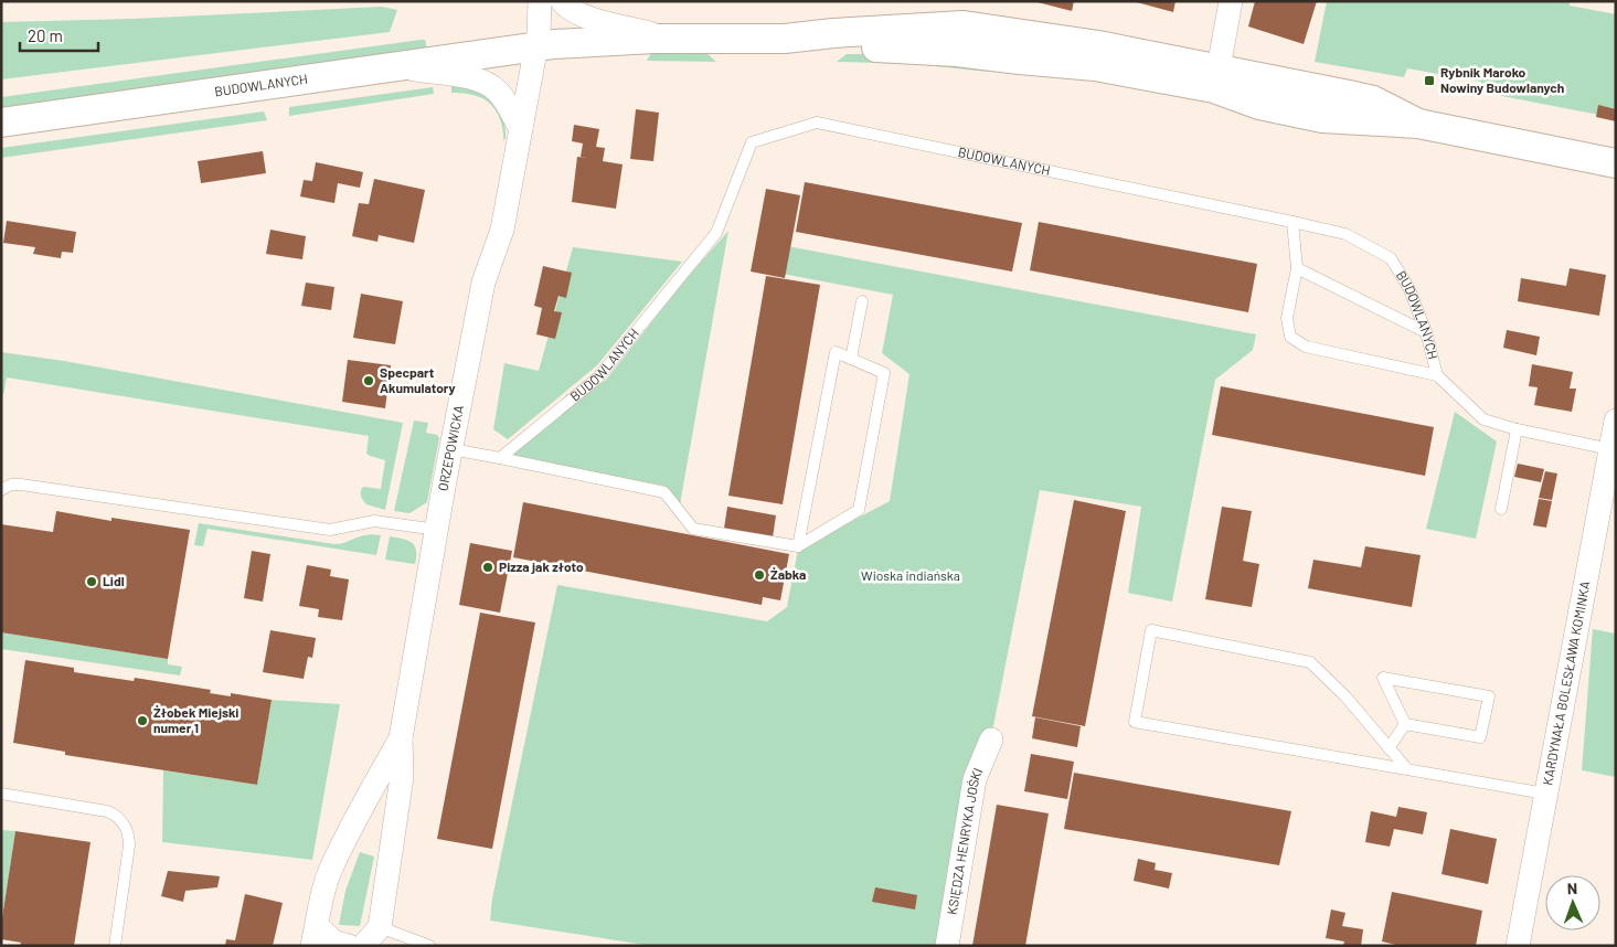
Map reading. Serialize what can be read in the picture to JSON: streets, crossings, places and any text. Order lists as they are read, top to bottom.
{
  "streets": {
    "street": [
      "BUDOWLANYCH",
      "ORZEPOWICKA",
      "KARDYNAŁA BOLESŁAWA KOMINKA",
      "KSIĘDZA HENRYKA JOŚKI"
    ]
  },
  "crossings": [
    ["BUDOWLANYCH", "ORZEPOWICKA"],
    ["BUDOWLANYCH", "KARDYNAŁA BOLESŁAWA KOMINKA"]
  ],
  "parks": ["Wioska indiańska"],
  "places": {
    "transit": ["Rybnik Maroko Nowiny Budowlanych"],
    "other": [
      "Specpart Akumulatory",
      "Pizza jak złoto",
      "Żabka",
      "Lidl",
      "Żłobek Miejski numer 1"
    ]
  },
  "scale_bar": "20 m",
  "north": "top"
}
